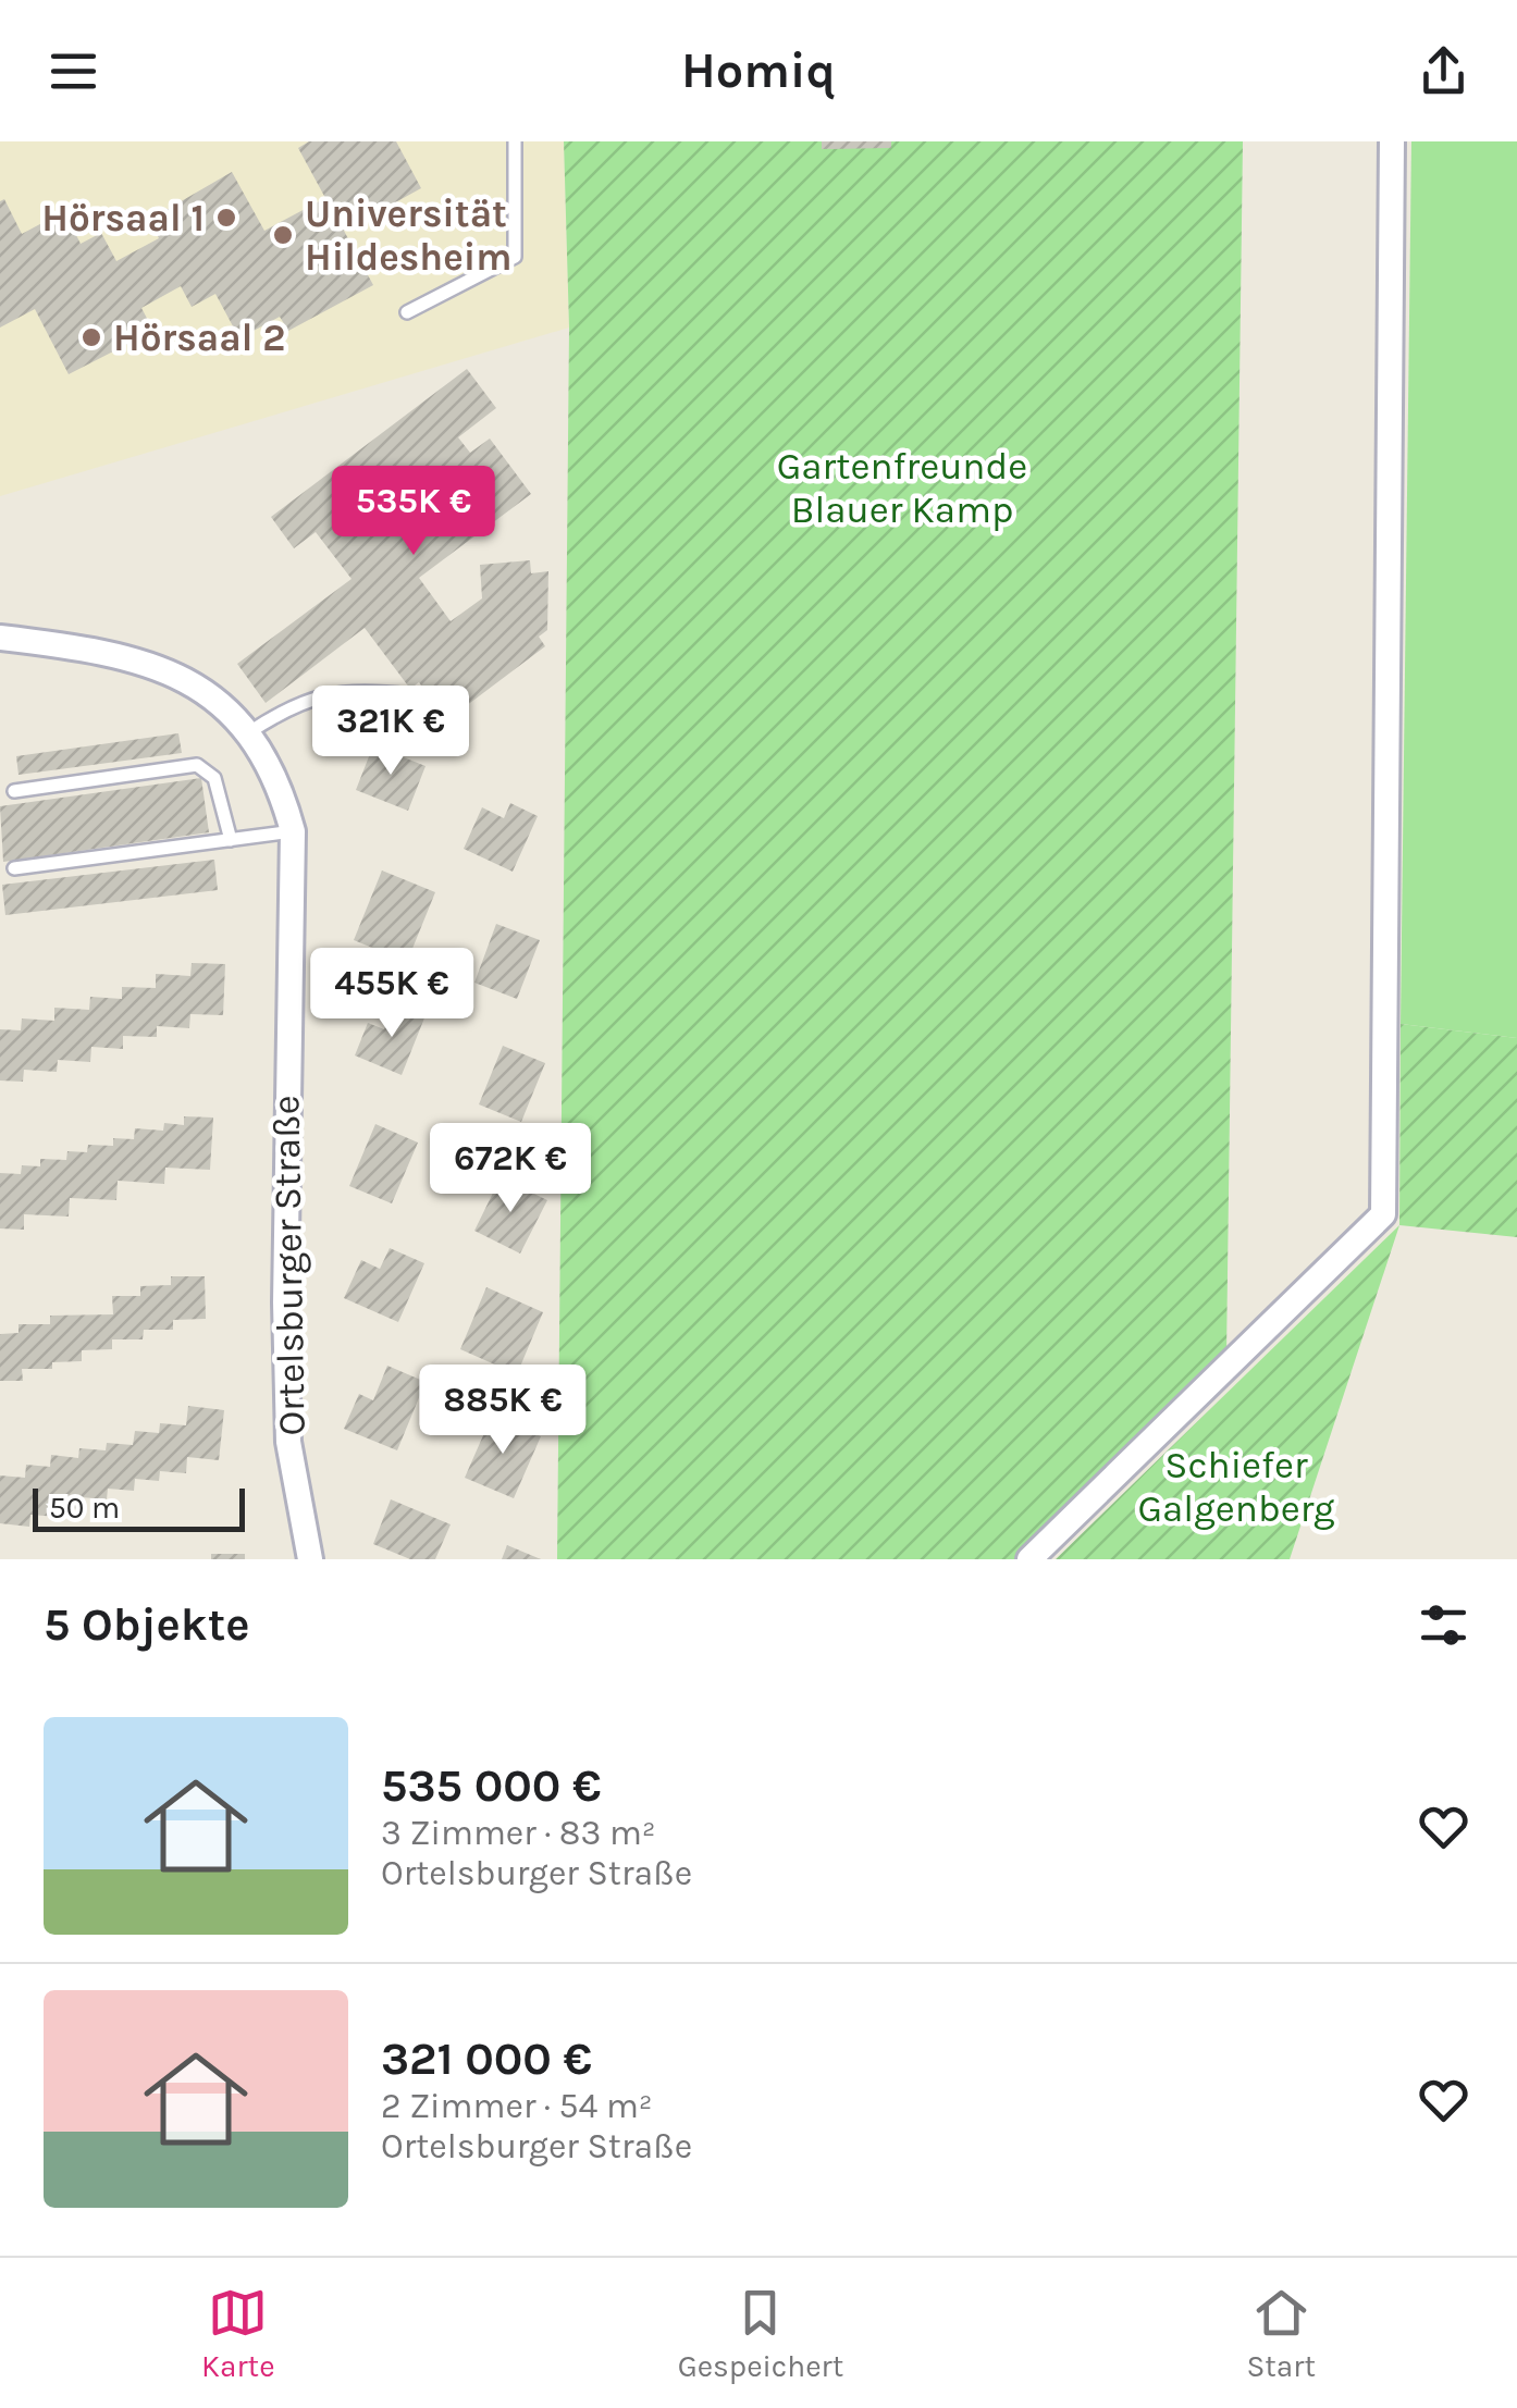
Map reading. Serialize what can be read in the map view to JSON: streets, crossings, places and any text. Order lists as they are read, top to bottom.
{
  "streets": {
    "street": ["Ortelsburger Straße"]
  },
  "parks": ["Gartenfreunde Blauer Kamp", "Schiefer Galgenberg"],
  "places": ["Hörsaal 1", "Universität Hildesheim", "Hörsaal 2"],
  "scale_bar": "50 m",
  "page": {
    "header": "Homiq",
    "price": [
      "535K €",
      "321K €",
      "455K €",
      "672K €",
      "885K €"
    ],
    "scale": "50 m",
    "heading": "5 Objekte",
    "list": [
      {
        "name": "535 000 €",
        "note": "3 Zimmer · 83 m² · Ortelsburger Straße"
      },
      {
        "name": "321 000 €",
        "note": "2 Zimmer · 54 m² · Ortelsburger Straße"
      }
    ],
    "tabs": ["Karte", "Gespeichert", "Start"]
  }
}
